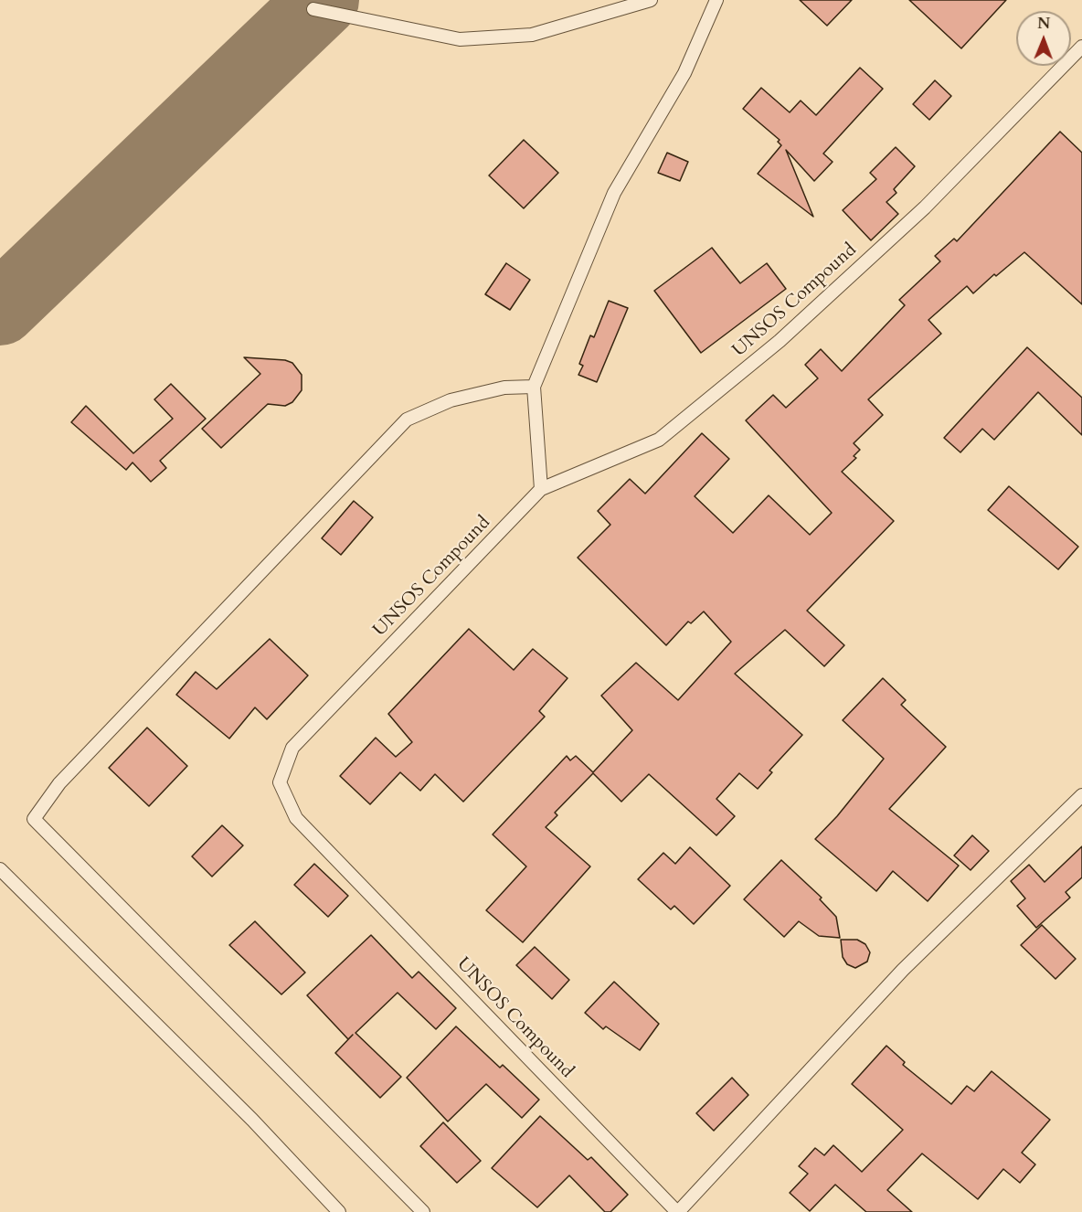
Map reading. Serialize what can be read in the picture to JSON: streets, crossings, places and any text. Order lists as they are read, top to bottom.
{
  "streets": {
    "lane": ["UNSOS Compound"]
  },
  "north": "top"
}
